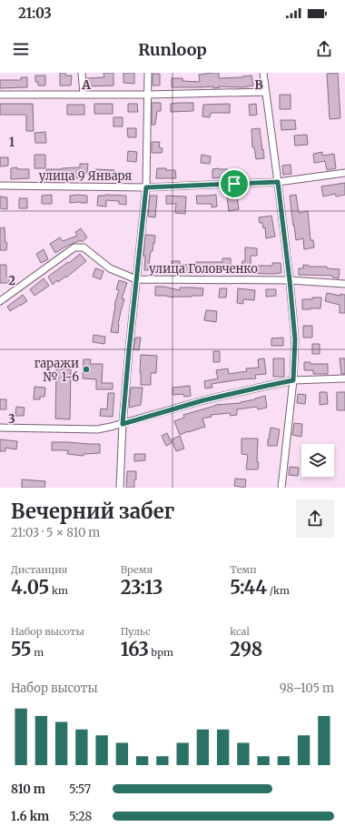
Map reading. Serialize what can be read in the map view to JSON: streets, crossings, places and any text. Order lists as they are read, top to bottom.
{
  "streets": {
    "street": ["улица 9 Января", "улица Головченко"]
  },
  "places": ["гаражи № 1-6"],
  "page": {
    "status": "21:03",
    "header": "Runloop",
    "heading": ["Вечерний забег", "21:03 · 5 × 810 m"],
    "stats": [
      ["Дистанция", "4.05 km"],
      ["Время", "23:13"],
      ["Темп", "5:44 /km"],
      ["Набор высоты", "55 m"],
      ["Пульс", "163 bpm"],
      ["kcal", "298"]
    ],
    "chart": ["Набор высоты", "98–105 m"],
    "list": [
      {
        "name": "810 m",
        "note": "5:57"
      },
      {
        "name": "1.6 km",
        "note": "5:28"
      }
    ]
  },
  "grid": {
    "columns": ["A", "B"],
    "rows": ["1", "2", "3"]
  }
}
